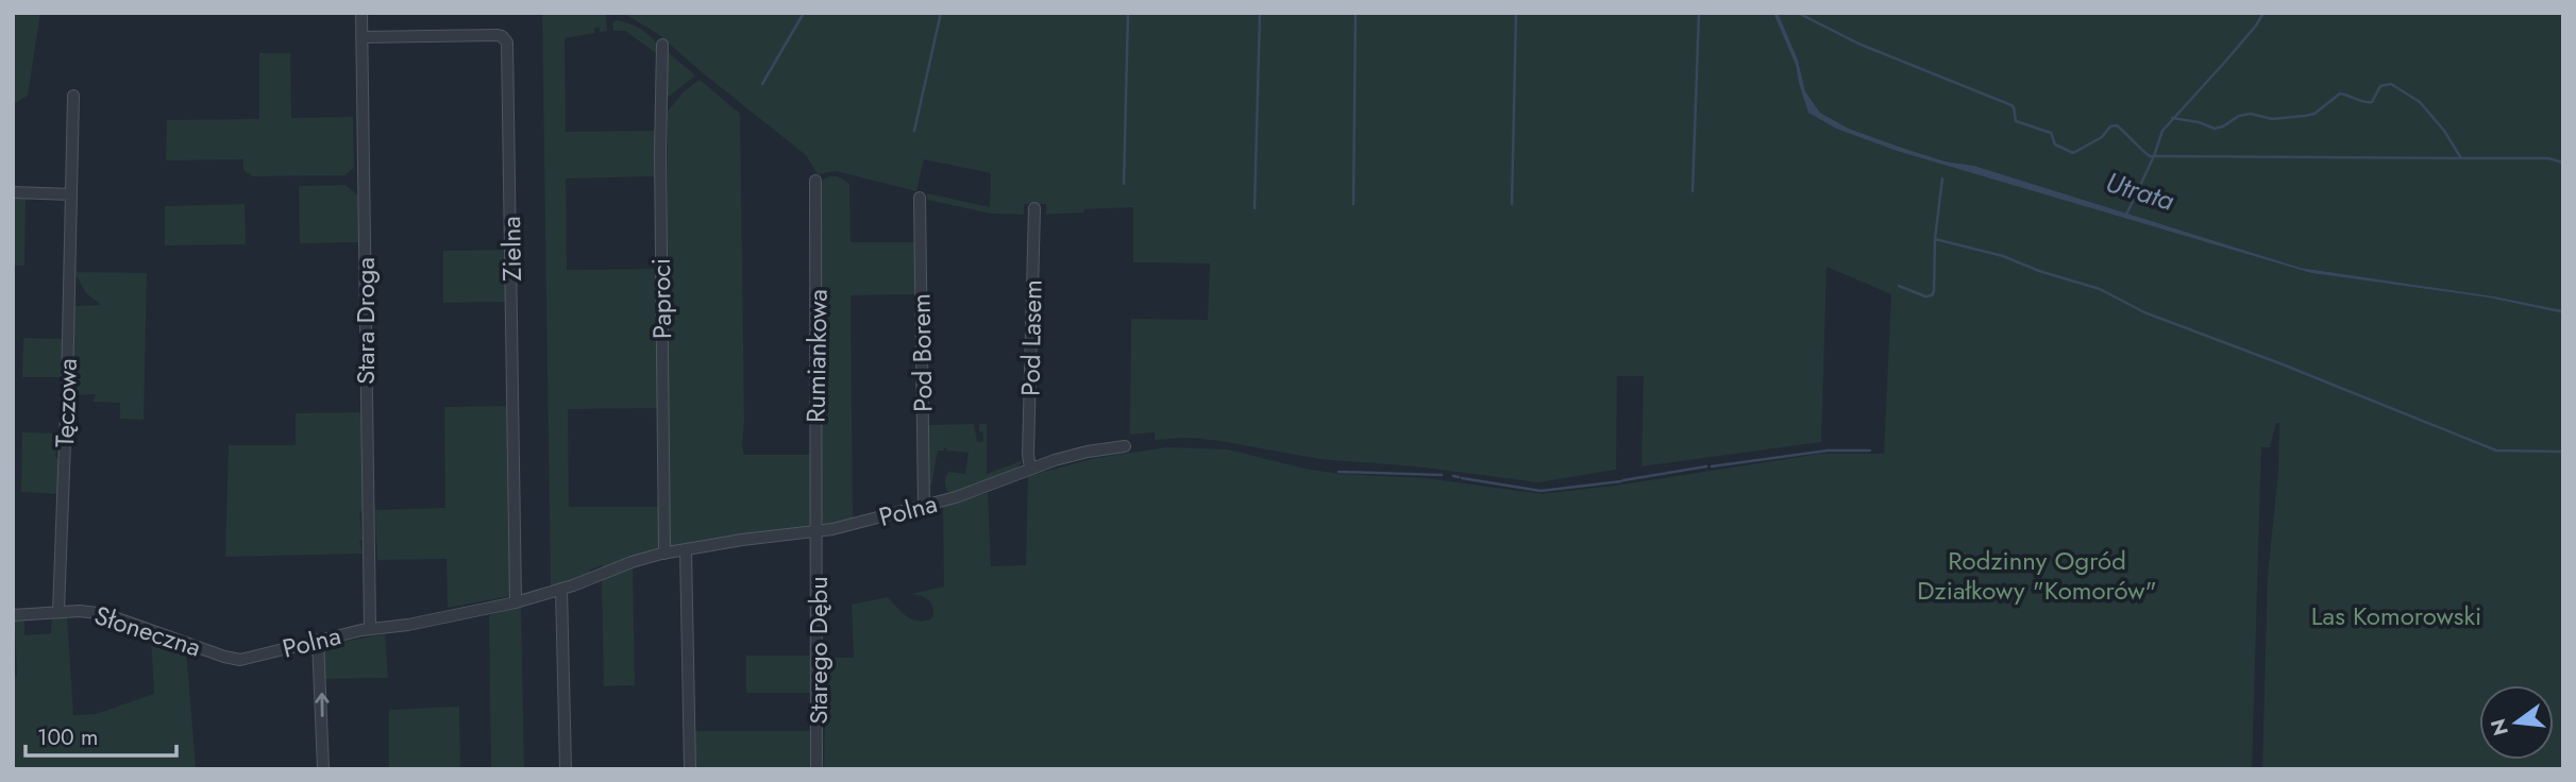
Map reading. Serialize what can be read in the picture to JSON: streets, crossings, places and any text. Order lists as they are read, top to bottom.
{
  "streets": {
    "street": [
      "Zielna",
      "Paproci",
      "Stara Droga",
      "Pod Lasem",
      "Pod Borem",
      "Rumiankowa",
      "Tęczowa",
      "Polna",
      "Słoneczna",
      "Starego Dębu"
    ]
  },
  "crossings": [
    ["Zielna", "Stara Droga"],
    ["Zielna", "Polna"],
    ["Paproci", "Polna"],
    ["Stara Droga", "Polna"],
    ["Pod Lasem", "Polna"],
    ["Pod Borem", "Polna"],
    ["Rumiankowa", "Polna"],
    ["Rumiankowa", "Starego Dębu"],
    ["Tęczowa", "Słoneczna"],
    ["Polna", "Słoneczna"],
    ["Polna", "Starego Dębu"]
  ],
  "water": ["Utrata"],
  "parks": ["Rodzinny Ogród Działkowy \"Komorów\"", "Las Komorowski"],
  "scale_bar": "100 m",
  "north": "left"
}
